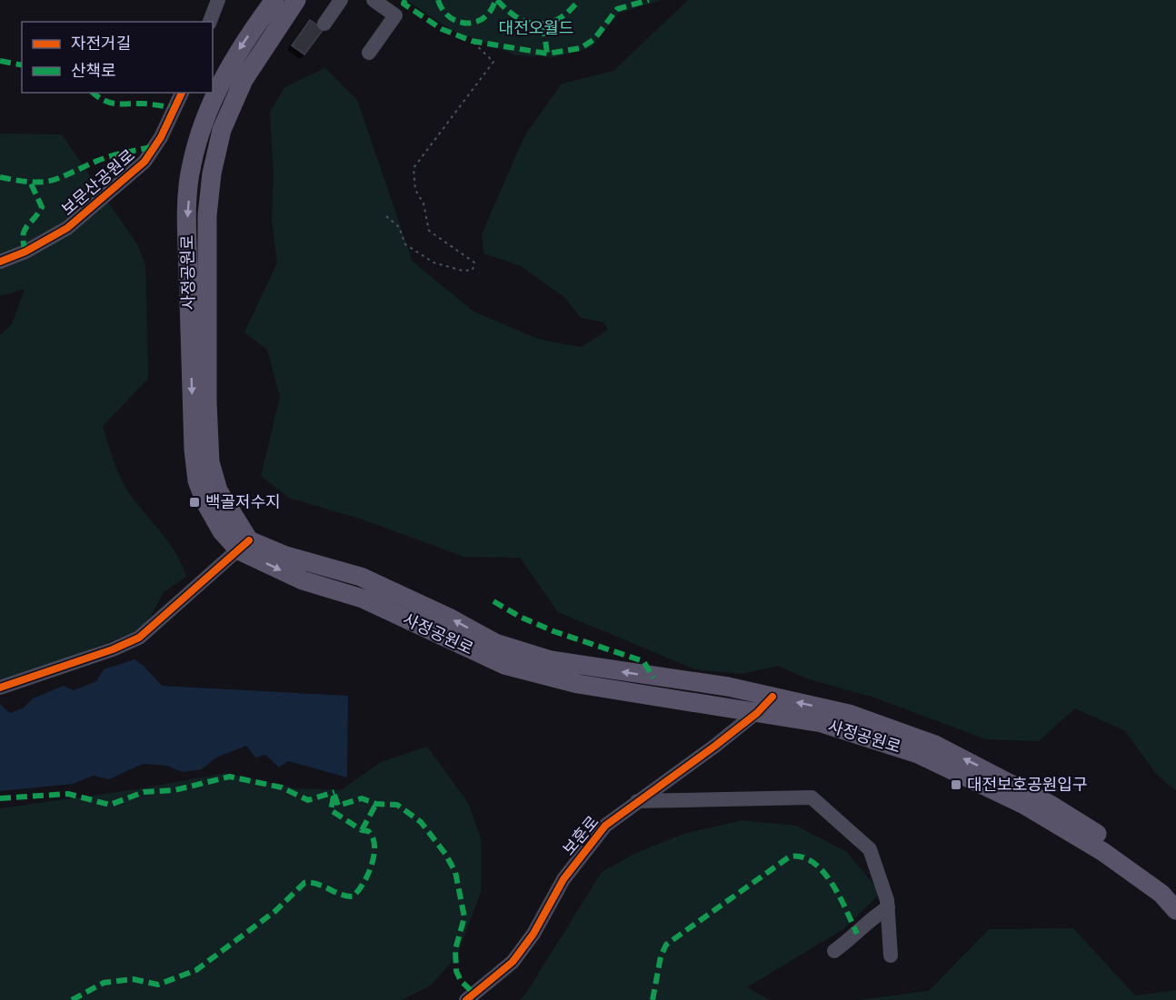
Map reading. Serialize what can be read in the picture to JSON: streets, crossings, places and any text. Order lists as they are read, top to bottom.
{
  "streets": {
    "main road": ["사정공원로"],
    "street": ["보문산공원로", "보훈로"]
  },
  "crossings": [
    ["사정공원로", "보훈로"]
  ],
  "parks": ["대전오월드"],
  "places": {
    "transit": ["백골저수지", "대전보호공원입구"]
  },
  "legend": ["자전거길", "산책로"]
}
